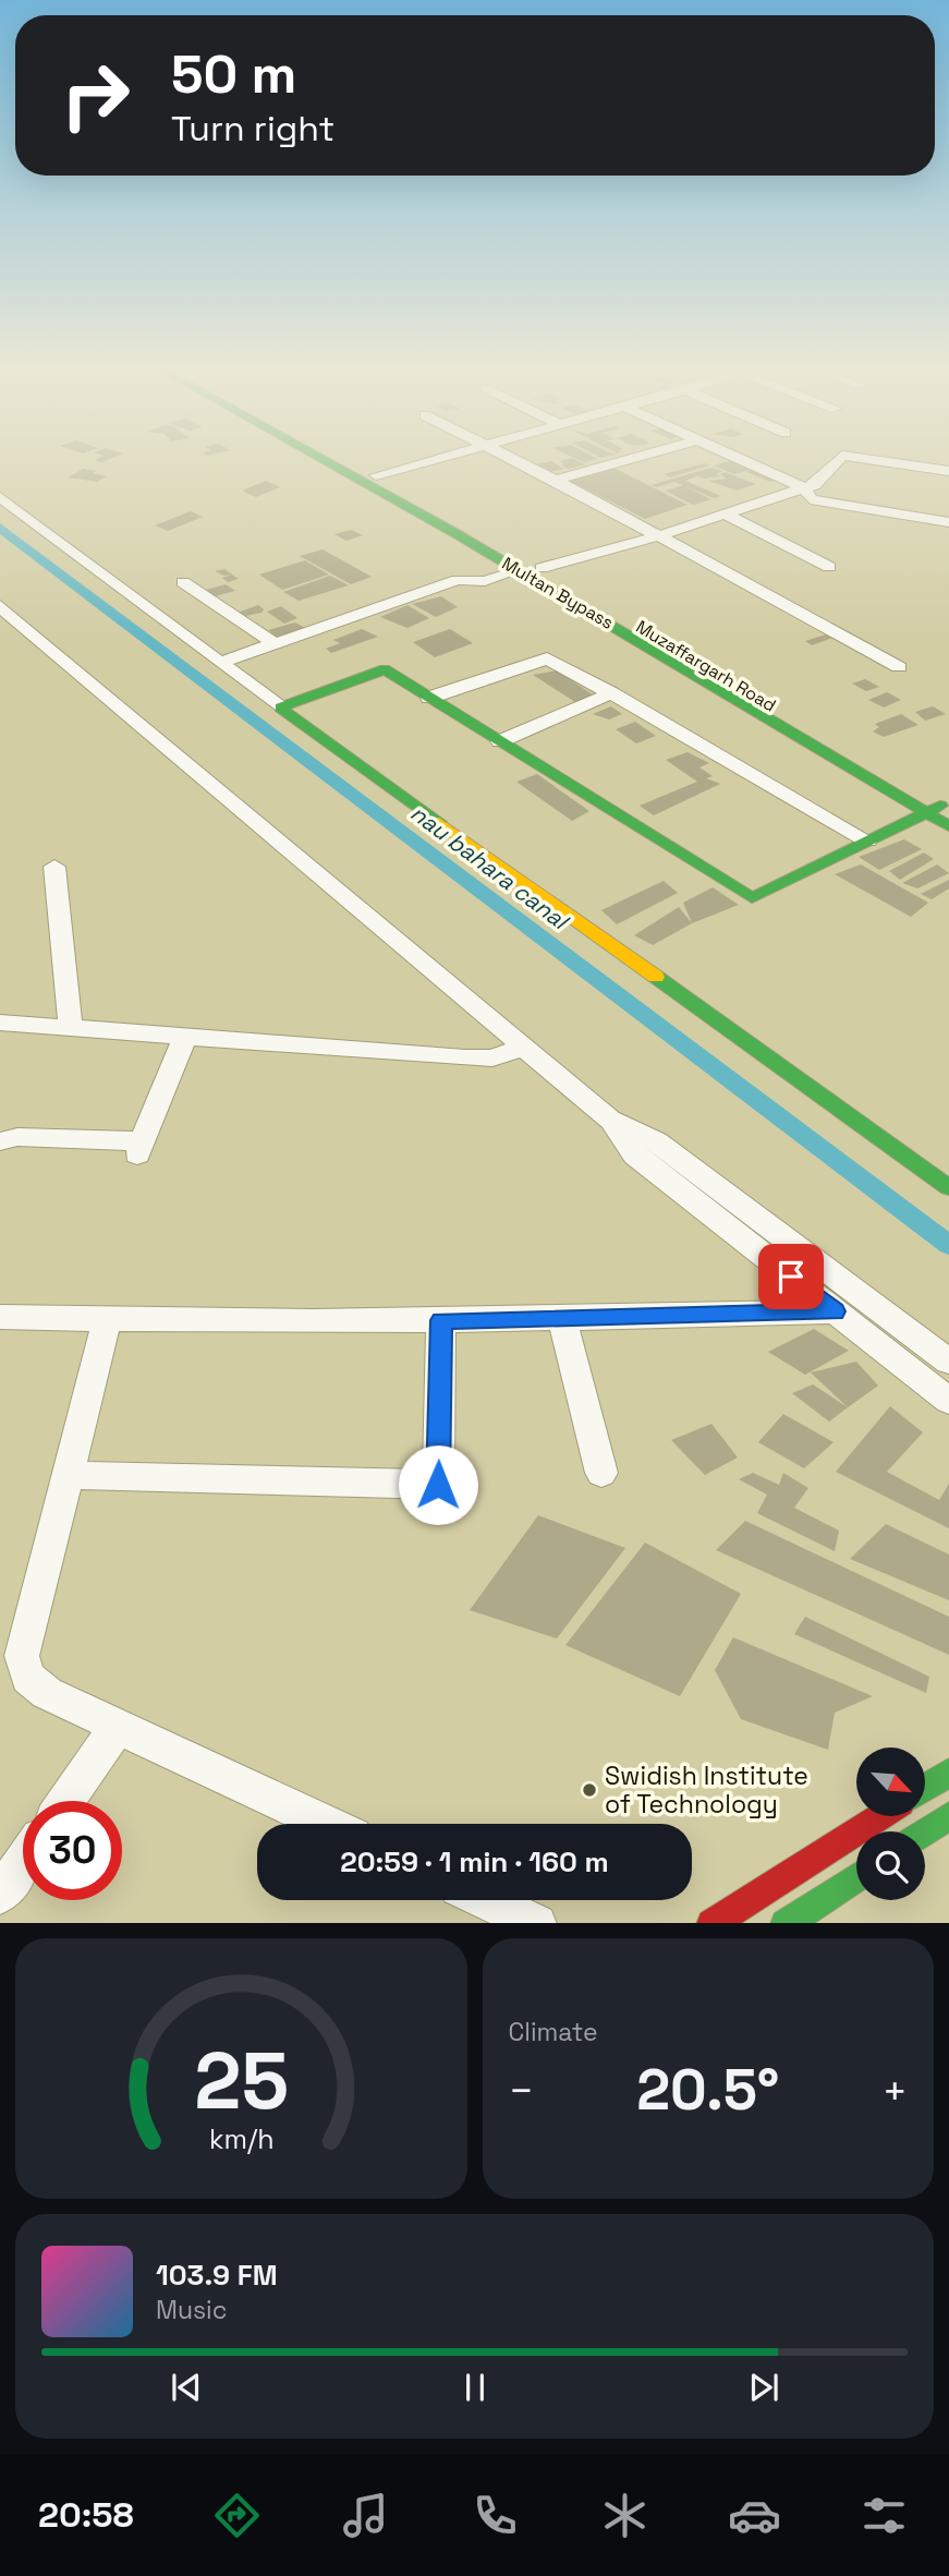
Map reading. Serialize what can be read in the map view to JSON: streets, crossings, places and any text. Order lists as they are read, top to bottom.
{
  "streets": {
    "main road": ["Multan Bypass", "Muzaffargarh Road"]
  },
  "crossings": [
    ["Multan Bypass", "Muzaffargarh Road"]
  ],
  "water": ["nau bahara canal"],
  "places": ["Swidish Institute of Technology"],
  "north": "bottom right",
  "page": {
    "turn": ["50 m", "Turn right"],
    "limit": "30",
    "trip": "20:59 · 1 min · 160 m",
    "tile": "Climate",
    "heat": ["−", "20.5°", "+"],
    "song": ["103.9 FM", "Music"],
    "tabs": "20:58",
    "gauge": ["25", "km/h"]
  }
}
